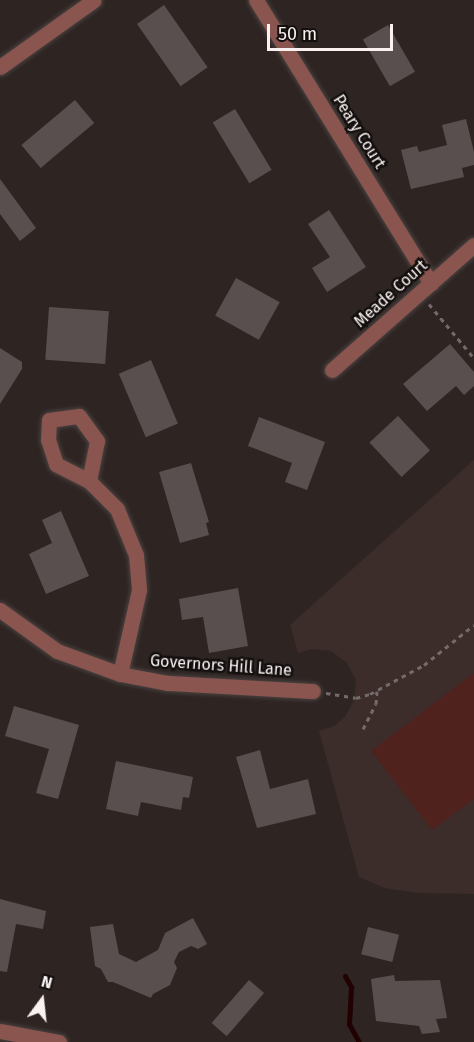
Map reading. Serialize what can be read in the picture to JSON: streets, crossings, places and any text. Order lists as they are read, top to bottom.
{
  "streets": {
    "street": ["Peary Court", "Meade Court", "Governors Hill Lane"]
  },
  "crossings": [
    ["Peary Court", "Meade Court"]
  ],
  "scale_bar": "50 m",
  "north": "top"
}
